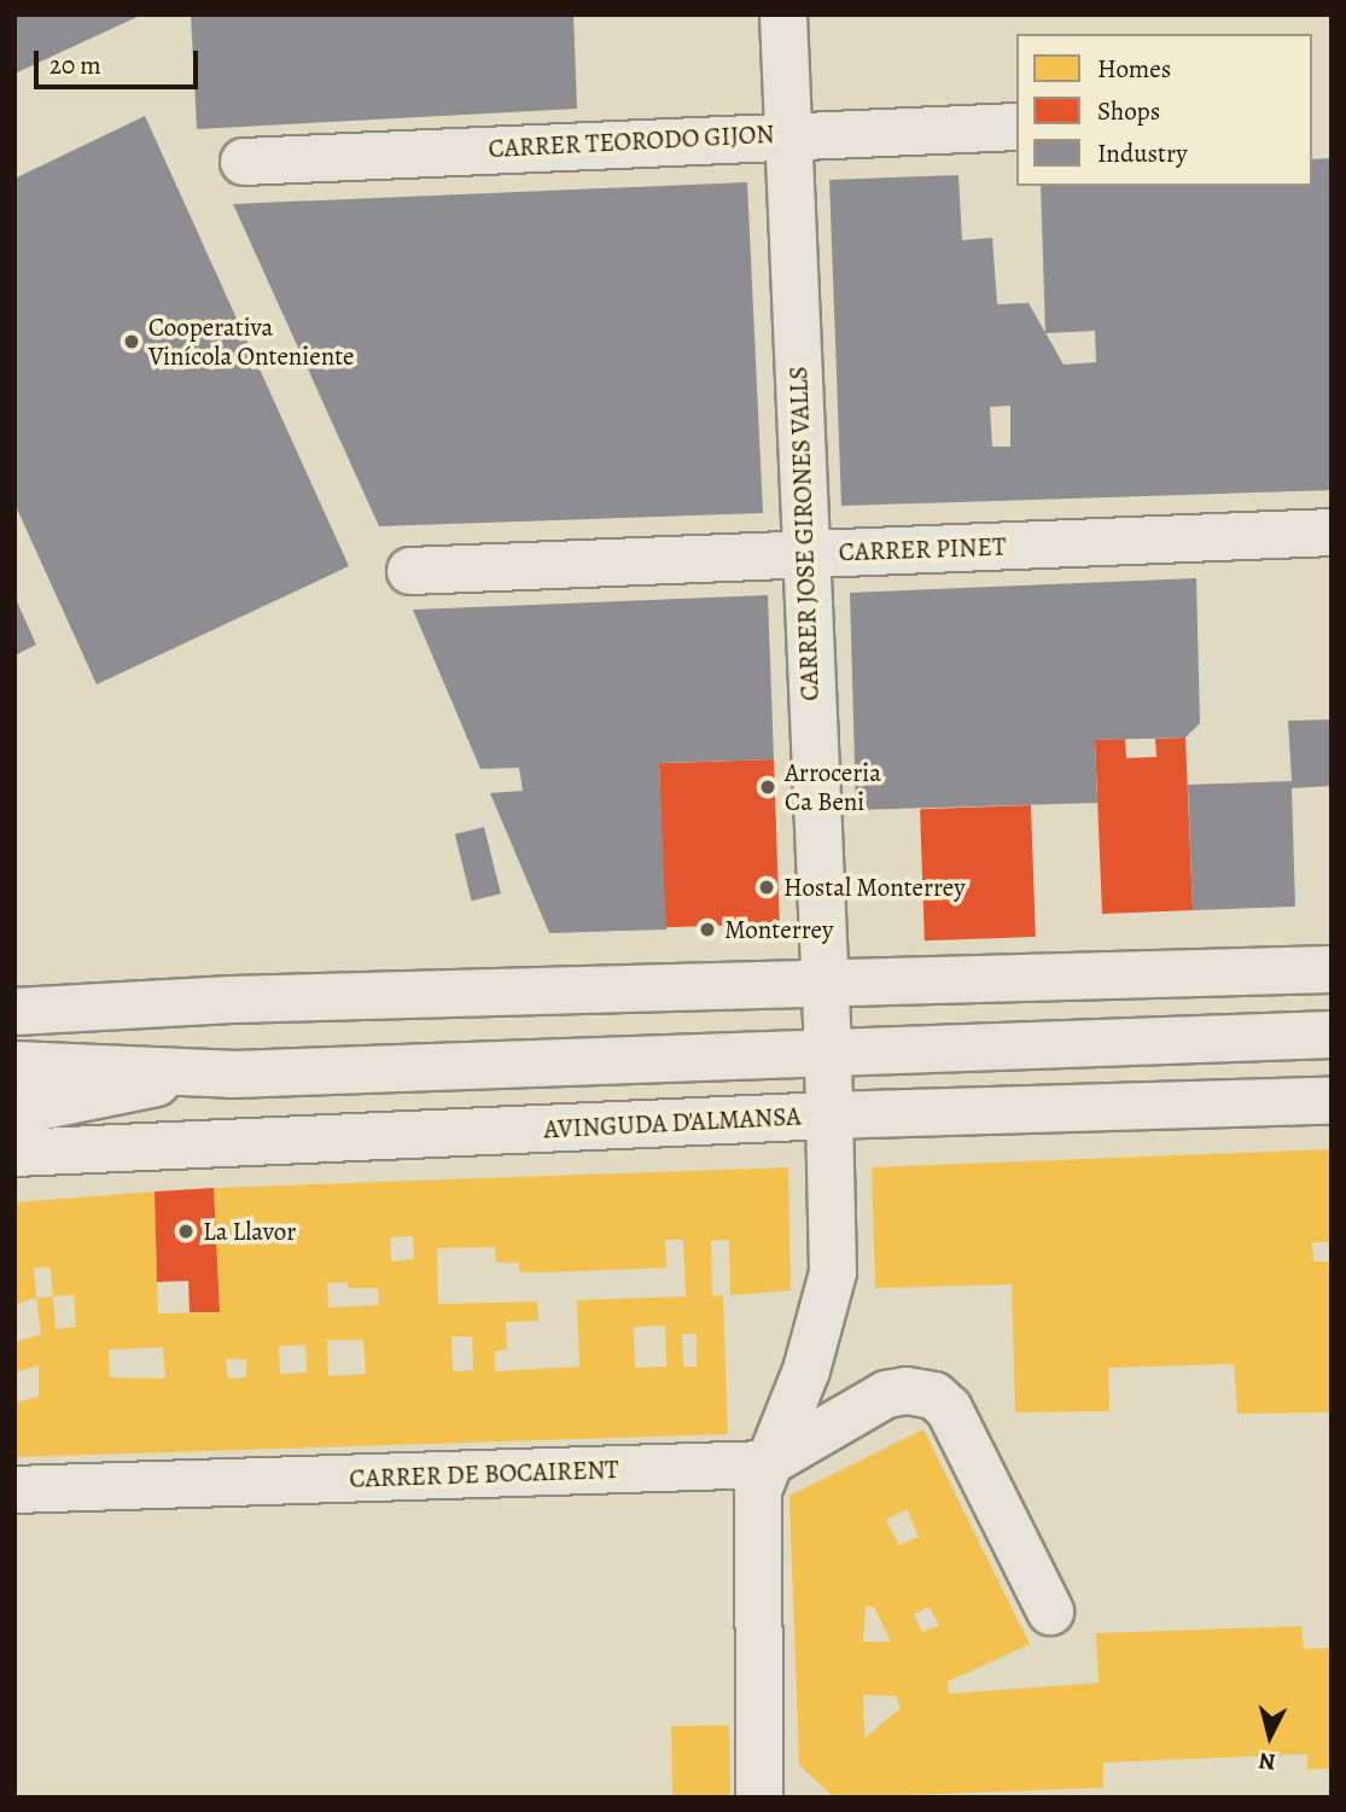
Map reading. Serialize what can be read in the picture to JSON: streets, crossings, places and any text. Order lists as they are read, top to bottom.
{
  "streets": {
    "street": [
      "CARRER TEORODO GIJON",
      "CARRER JOSE GIRONES VALLS",
      "CARRER PINET",
      "AVINGUDA D'ALMANSA",
      "CARRER DE BOCAIRENT"
    ]
  },
  "crossings": [
    ["CARRER TEORODO GIJON", "CARRER JOSE GIRONES VALLS"],
    ["CARRER JOSE GIRONES VALLS", "CARRER PINET"],
    ["CARRER JOSE GIRONES VALLS", "AVINGUDA D'ALMANSA"],
    ["CARRER JOSE GIRONES VALLS", "CARRER DE BOCAIRENT"]
  ],
  "places": [
    "Cooperativa Vinícola Onteniente",
    "Arroceria Ca Beni",
    "Hostal Monterrey",
    "Monterrey",
    "La Llavor"
  ],
  "legend": ["Homes", "Shops", "Industry"],
  "scale_bar": "20 m",
  "north": "bottom"
}
